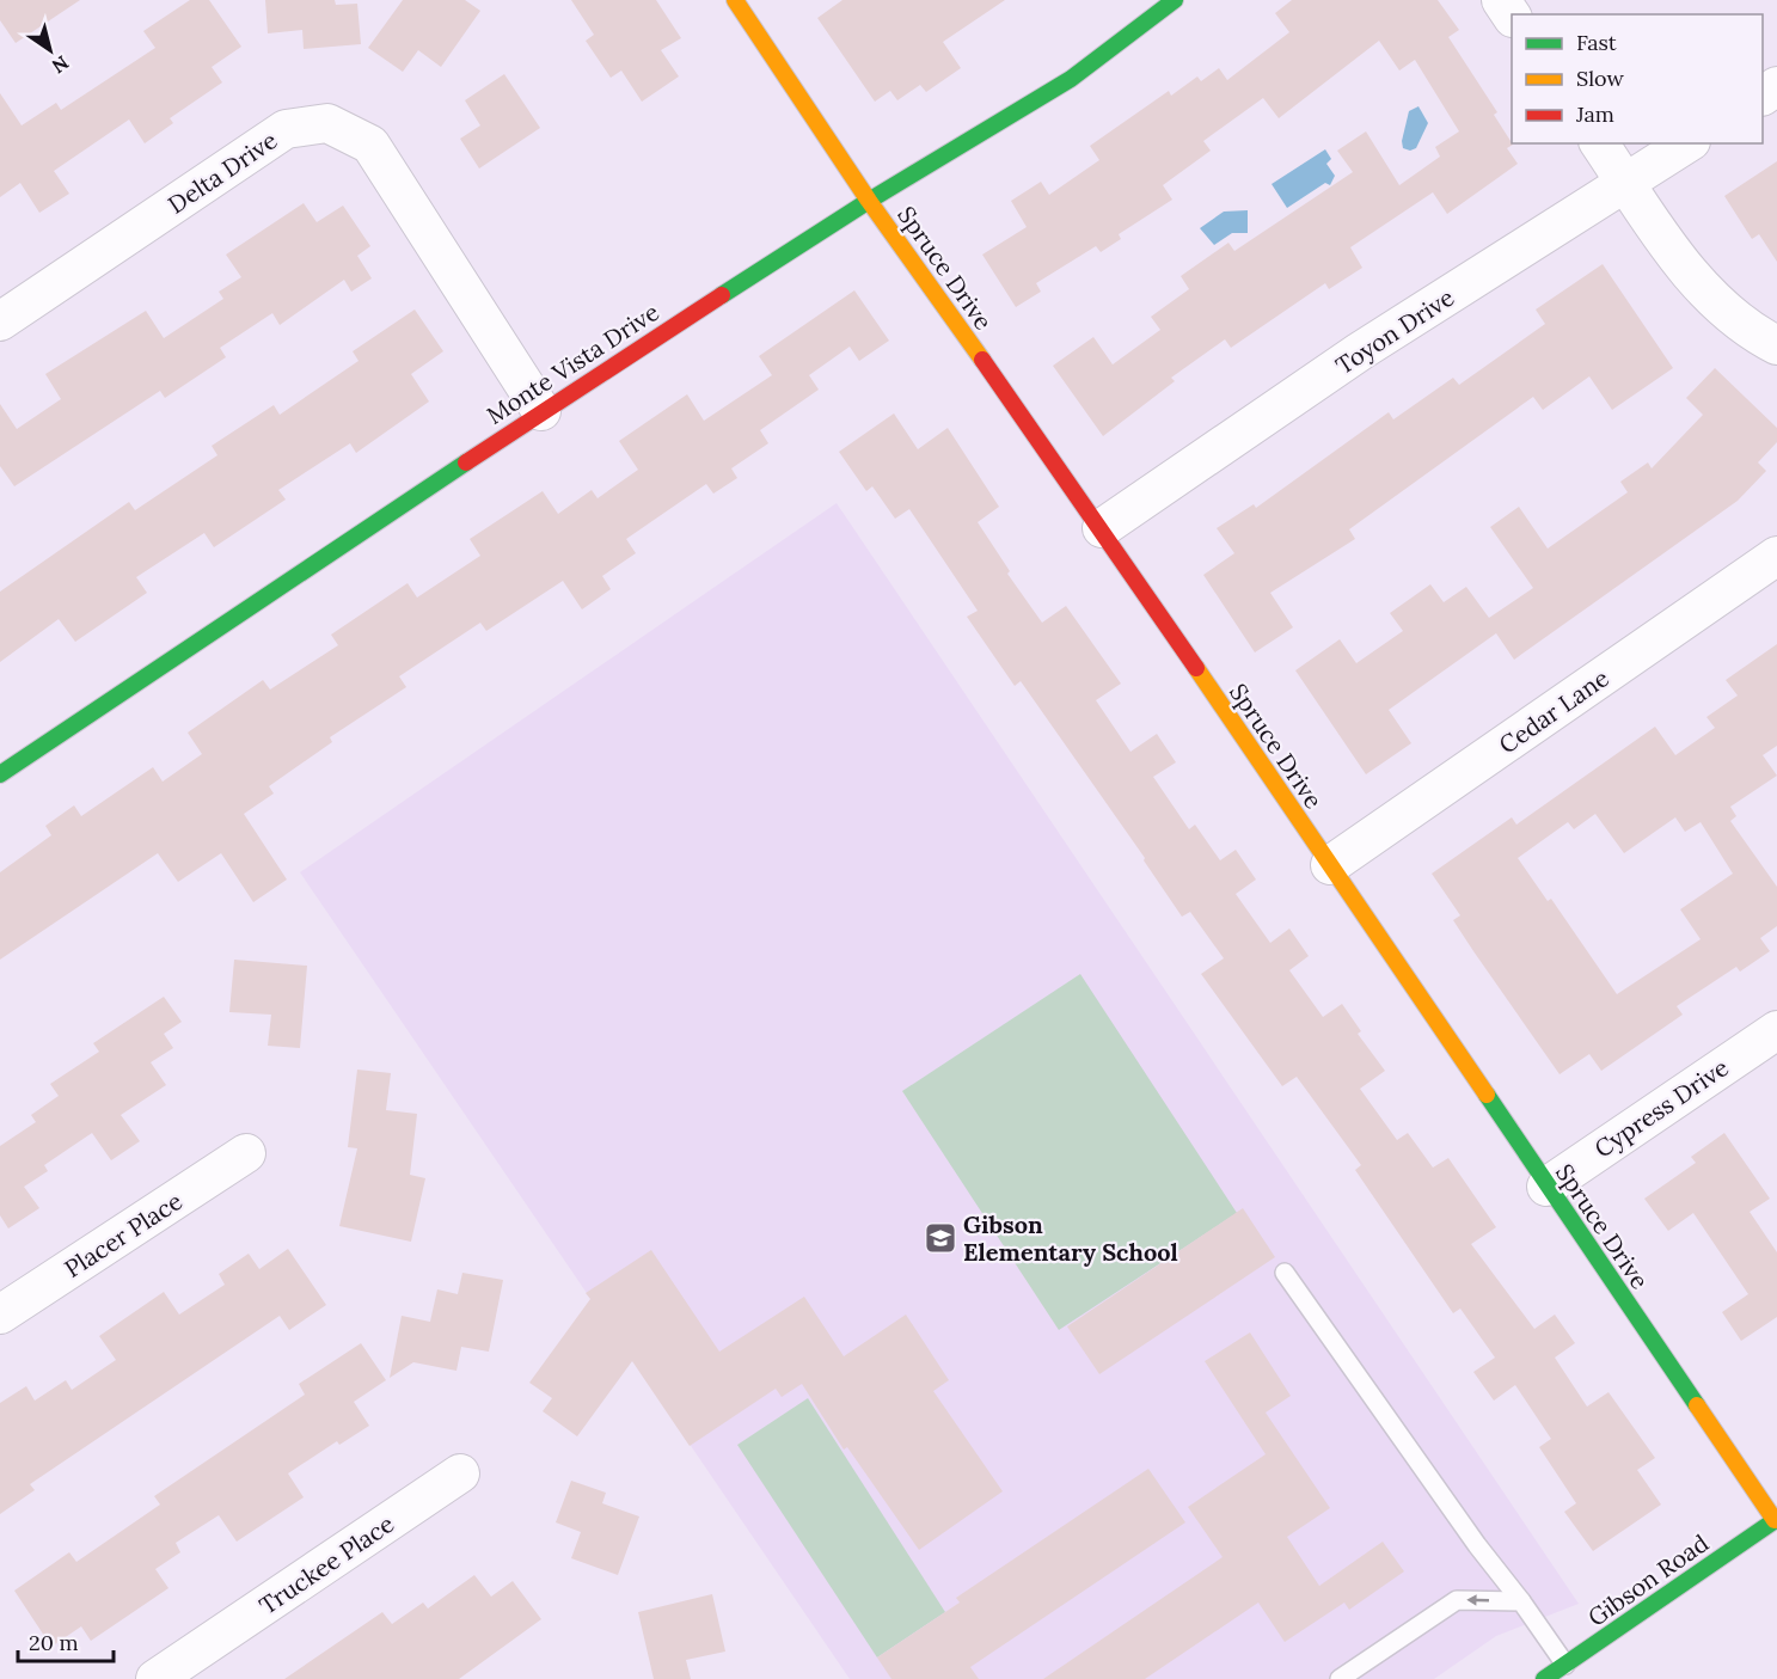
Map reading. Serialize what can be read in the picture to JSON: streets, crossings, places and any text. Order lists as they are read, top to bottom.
{
  "streets": {
    "street": [
      "Delta Drive",
      "Spruce Drive",
      "Toyon Drive",
      "Monte Vista Drive",
      "Cedar Lane",
      "Cypress Drive",
      "Placer Place",
      "Truckee Place",
      "Gibson Road"
    ]
  },
  "crossings": [
    ["Delta Drive", "Monte Vista Drive"],
    ["Spruce Drive", "Toyon Drive"],
    ["Spruce Drive", "Monte Vista Drive"],
    ["Spruce Drive", "Cedar Lane"],
    ["Spruce Drive", "Cypress Drive"],
    ["Spruce Drive", "Gibson Road"]
  ],
  "places": {
    "school or university": ["Gibson Elementary School"]
  },
  "legend": ["Fast", "Slow", "Jam"],
  "scale_bar": "20 m",
  "north": "bottom right"
}
